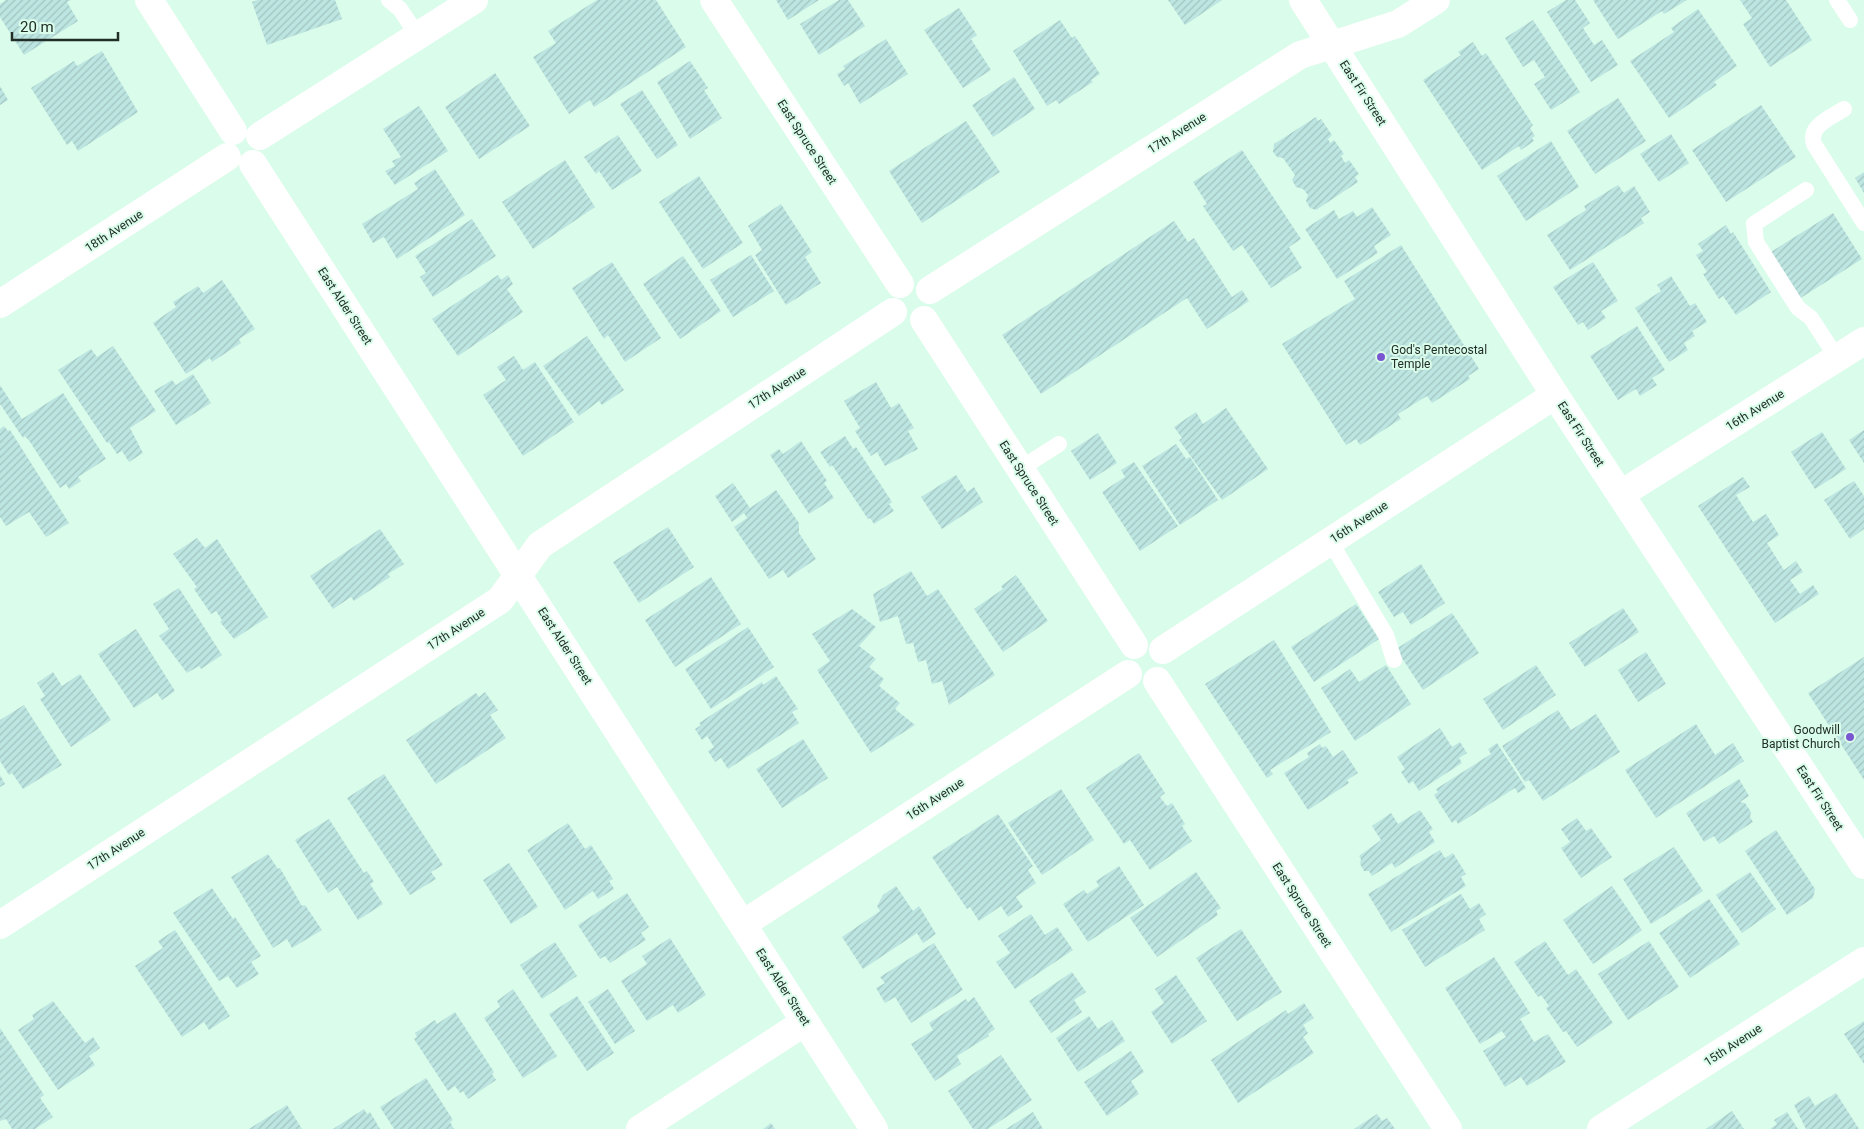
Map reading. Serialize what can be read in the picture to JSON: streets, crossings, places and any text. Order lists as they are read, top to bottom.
{
  "streets": {
    "street": [
      "East Fir Street",
      "17th Avenue",
      "East Spruce Street",
      "18th Avenue",
      "East Alder Street",
      "16th Avenue",
      "15th Avenue"
    ]
  },
  "crossings": [
    ["East Fir Street", "17th Avenue"],
    ["East Fir Street", "16th Avenue"],
    ["17th Avenue", "East Spruce Street"],
    ["17th Avenue", "East Alder Street"],
    ["East Spruce Street", "16th Avenue"],
    ["18th Avenue", "East Alder Street"],
    ["East Alder Street", "16th Avenue"]
  ],
  "places": ["God's Pentecostal Temple", "Goodwill Baptist Church"],
  "scale_bar": "20 m"
}
